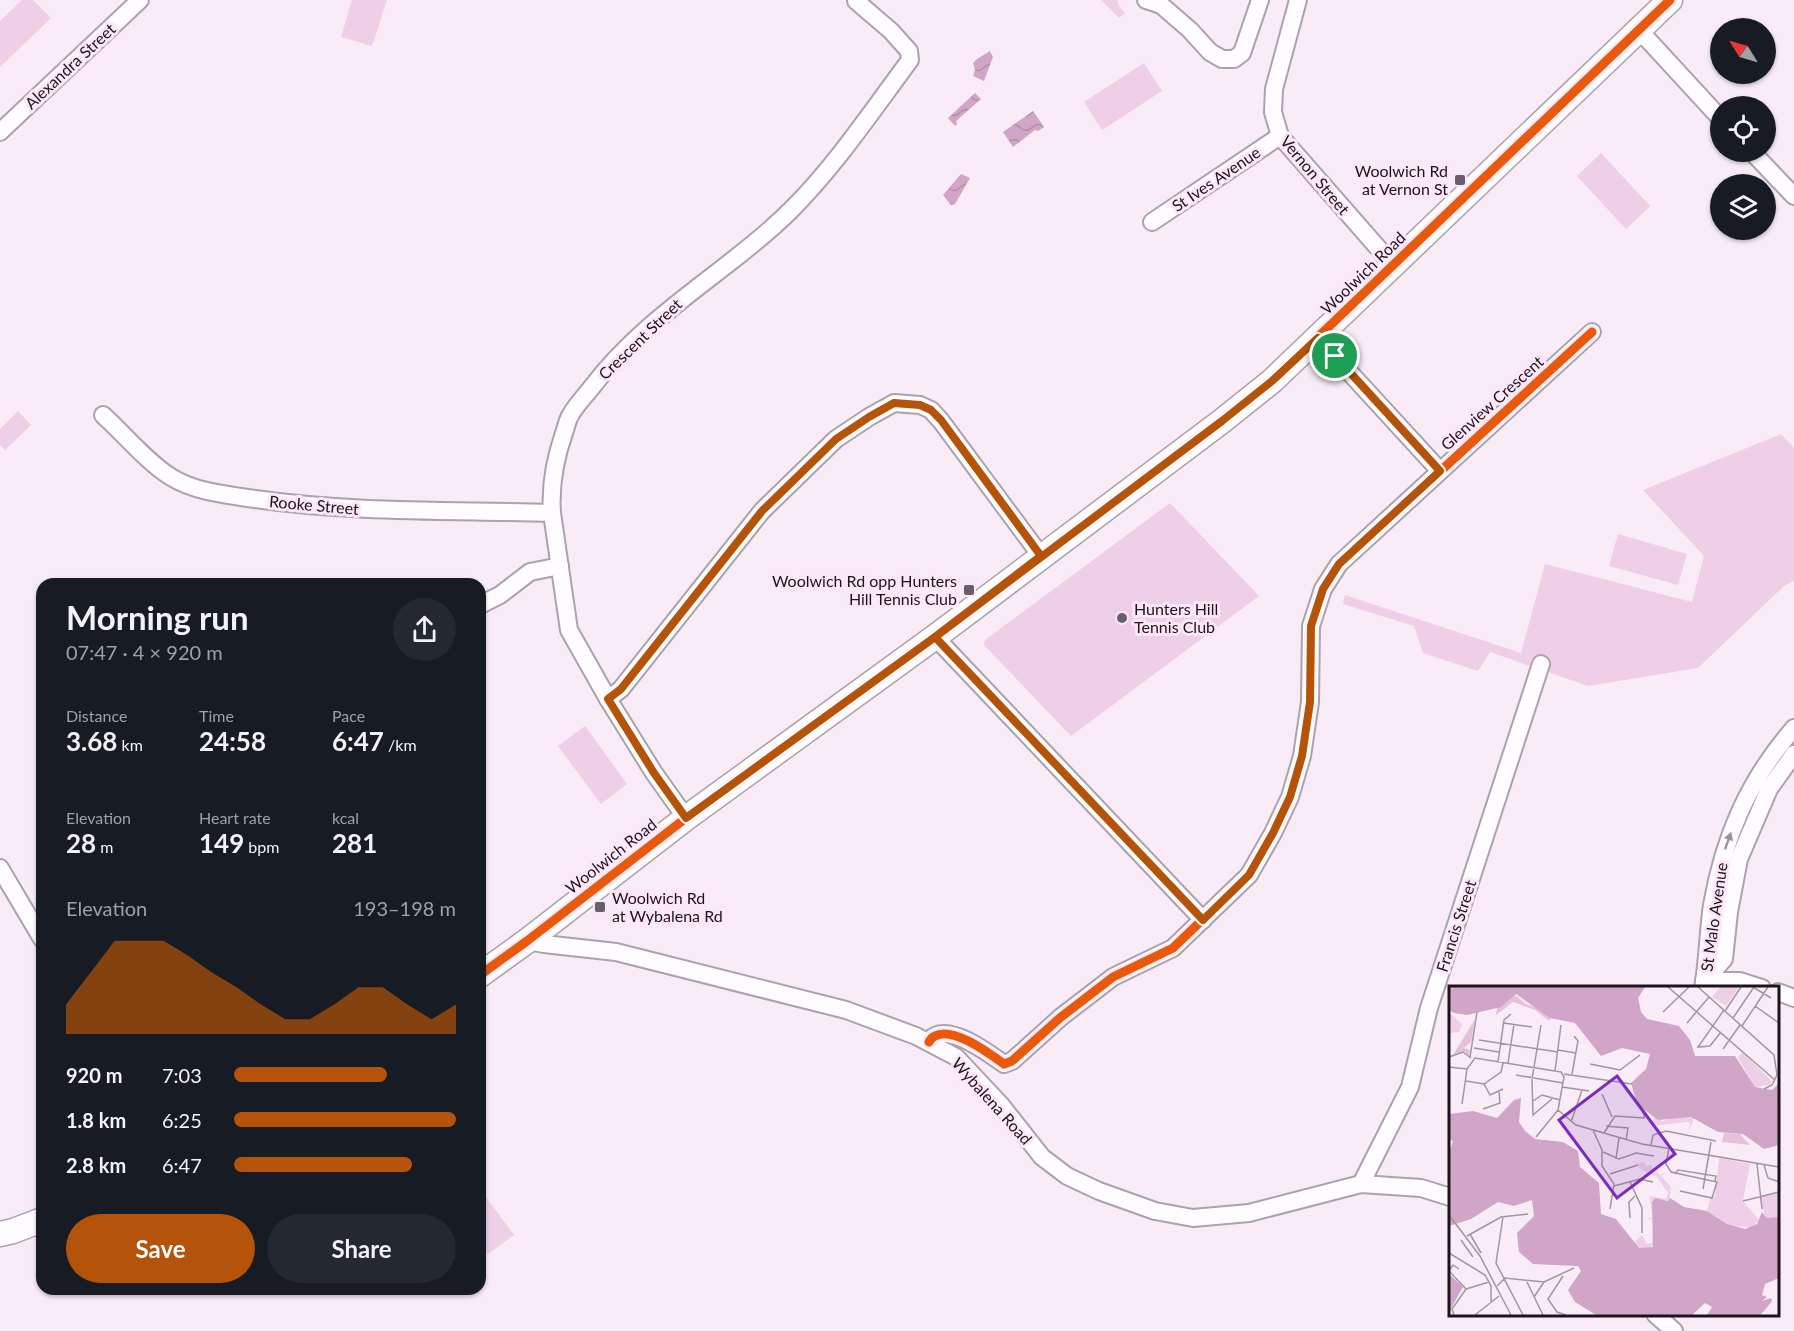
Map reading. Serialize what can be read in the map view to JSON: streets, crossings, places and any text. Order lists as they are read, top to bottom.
{
  "streets": {
    "street": [
      "Alexandra Street",
      "Vernon Street",
      "St Ives Avenue",
      "Woolwich Road",
      "Crescent Street",
      "Glenview Crescent",
      "Rooke Street",
      "St Malo Avenue",
      "Francis Street",
      "Wybalena Road"
    ]
  },
  "crossings": [
    ["Vernon Street", "St Ives Avenue"],
    ["Vernon Street", "Woolwich Road"],
    ["Woolwich Road", "Crescent Street"],
    ["Woolwich Road", "Wybalena Road"],
    ["Crescent Street", "Rooke Street"],
    ["Glenview Crescent", "Wybalena Road"],
    ["Francis Street", "Wybalena Road"]
  ],
  "places": {
    "transit": ["Woolwich Rd at Vernon St", "Woolwich Rd opp Hunters Hill Tennis Club", "Woolwich Rd at Wybalena Rd"],
    "other": ["Hunters Hill Tennis Club"]
  },
  "north": "top left",
  "page": {
    "heading": ["Morning run", "07:47 · 4 × 920 m"],
    "stats": [
      ["Distance", "3.68 km"],
      ["Time", "24:58"],
      ["Pace", "6:47 /km"],
      ["Elevation", "28 m"],
      ["Heart rate", "149 bpm"],
      ["kcal", "281"]
    ],
    "chart": ["Elevation", "193–198 m"],
    "list": [
      {
        "name": "920 m",
        "note": "7:03"
      },
      {
        "name": "1.8 km",
        "note": "6:25"
      },
      {
        "name": "2.8 km",
        "note": "6:47"
      }
    ],
    "buttons": ["Save", "Share"]
  }
}
